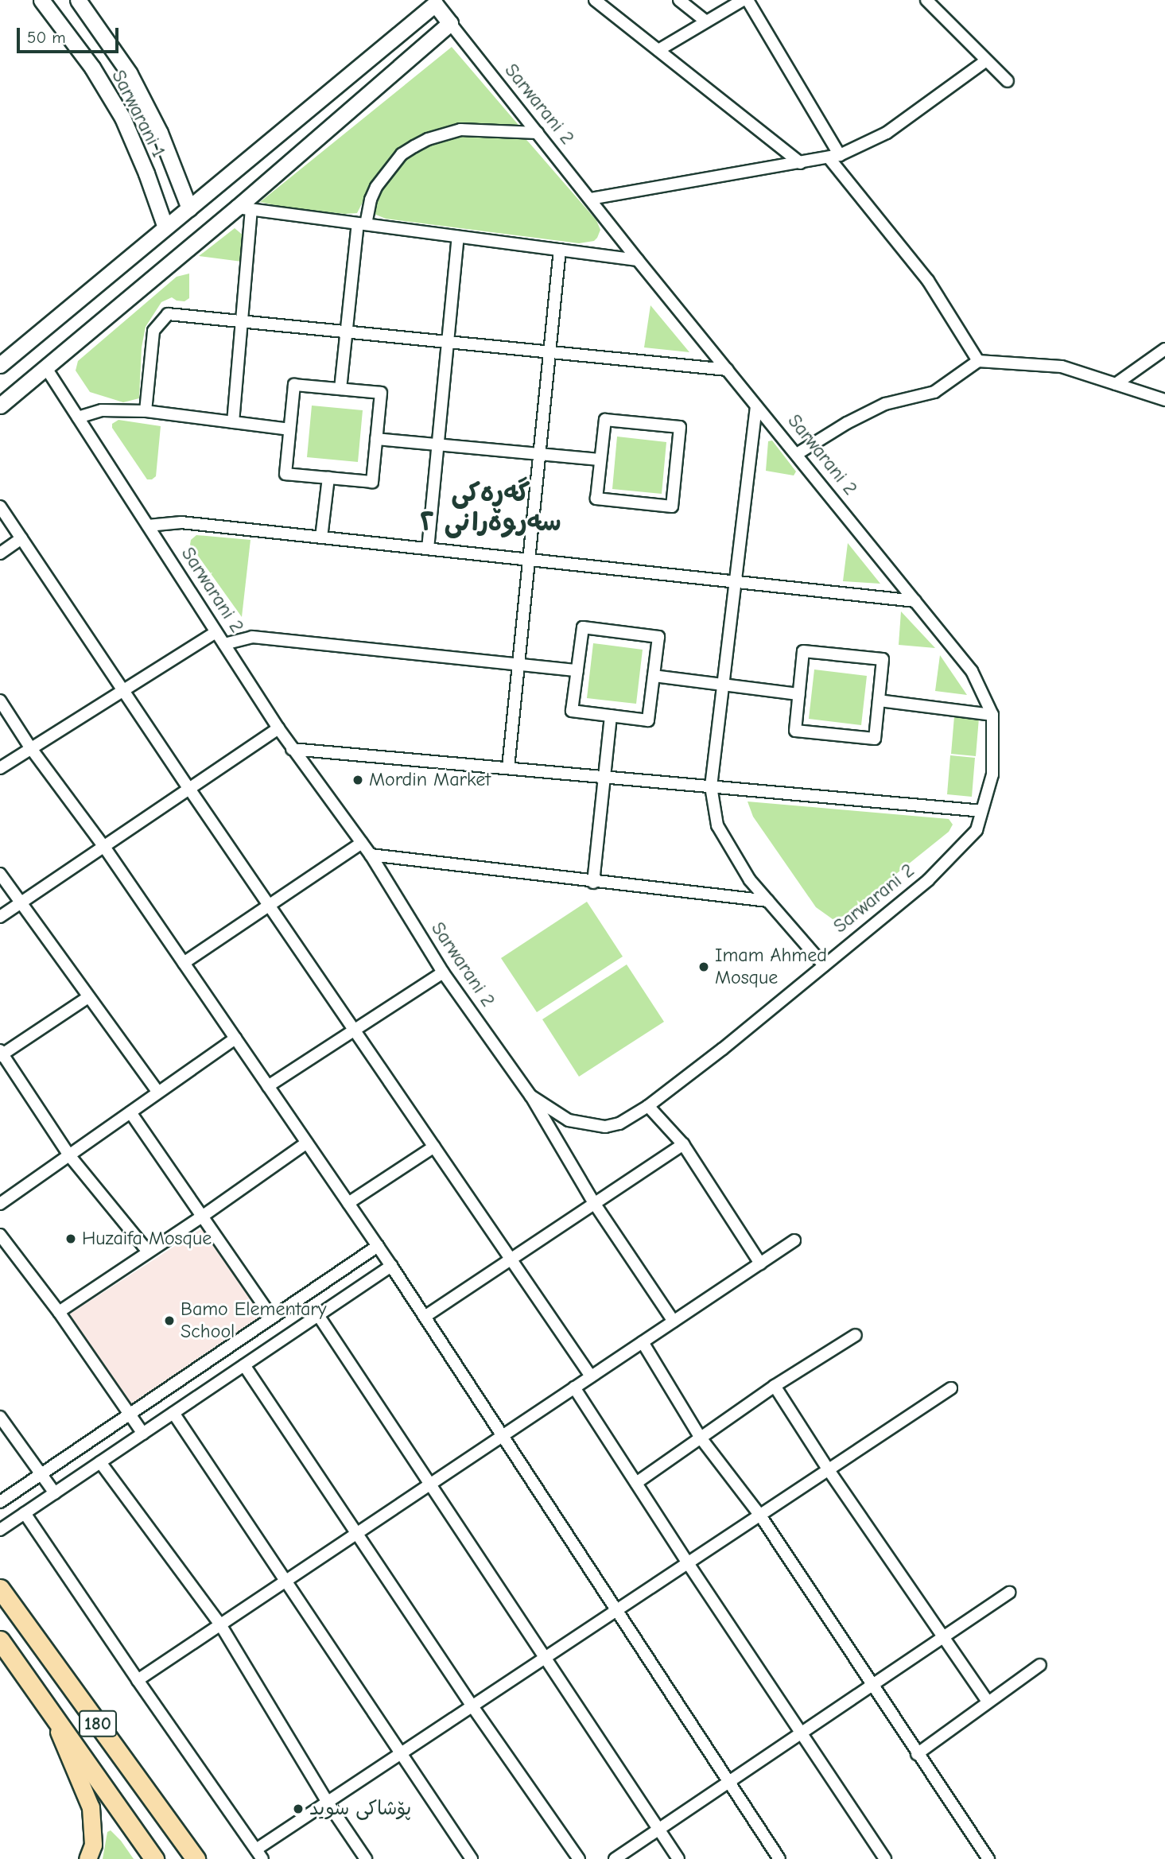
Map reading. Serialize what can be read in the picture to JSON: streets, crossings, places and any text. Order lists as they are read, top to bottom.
{
  "streets": {
    "highway": ["180"],
    "main road": ["Sarwarani 2", "Sarwarani 1"]
  },
  "districts": ["گەڕەکی سەروەرانی ٢"],
  "places": [
    "Mordin Market",
    "Imam Ahmed Mosque",
    "Huzaifa Mosque",
    "Bamo Elementary School",
    "پۆشاکی سوید"
  ],
  "scale_bar": "50 m"
}
